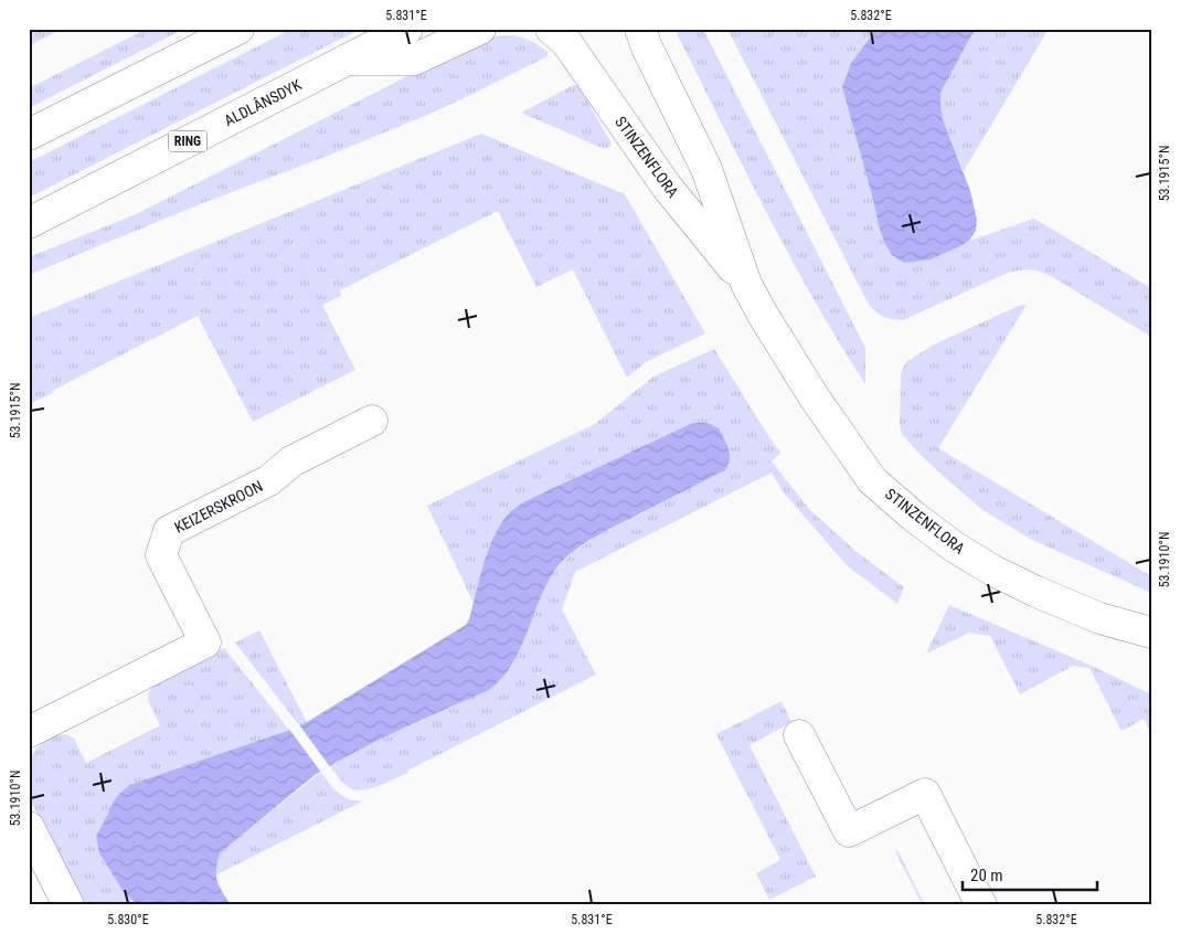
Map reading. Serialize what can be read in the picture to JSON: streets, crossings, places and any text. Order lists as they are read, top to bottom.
{
  "streets": {
    "street": [
      "ALDLÂNSDYK",
      "RING",
      "STINZENFLORA",
      "KEIZERSKROON"
    ]
  },
  "scale_bar": "20 m",
  "coordinates": [
    "5.831°E",
    "5.832°E",
    "53.1915°N",
    "53.1910°N",
    "5.830°E"
  ]
}
